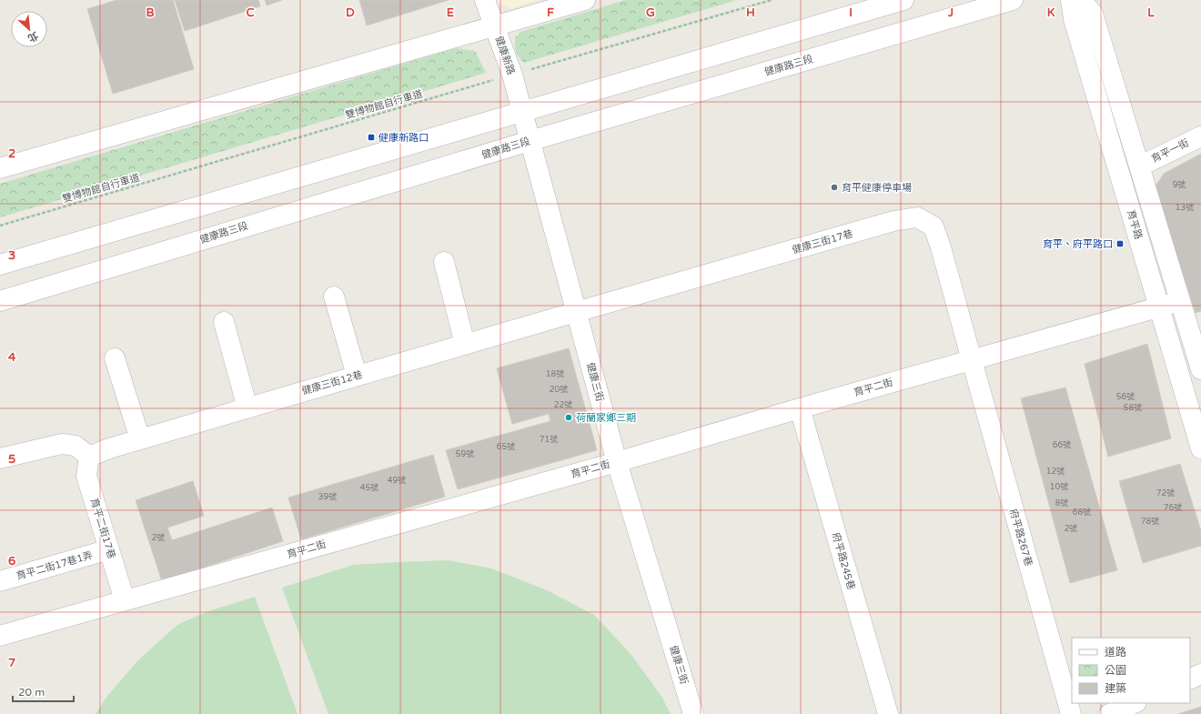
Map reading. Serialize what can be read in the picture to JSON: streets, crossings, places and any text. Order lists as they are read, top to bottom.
{
  "streets": {
    "street": [
      "健康新路",
      "健康路三段",
      "育平一街",
      "育平路",
      "健康三街17巷",
      "健康三街",
      "健康三街12巷",
      "育平二街",
      "育平二街17巷",
      "府平路267巷",
      "府平路245巷",
      "育平二街17巷1弄"
    ],
    "path": ["雙博物館自行車道"]
  },
  "crossings": [
    ["健康新路", "雙博物館自行車道"],
    ["健康新路", "健康三街"],
    ["健康路三段", "健康三街"],
    ["育平路", "育平二街"],
    ["健康三街17巷", "健康三街"],
    ["健康三街17巷", "健康三街12巷"],
    ["健康三街17巷", "育平二街"],
    ["健康三街17巷", "府平路267巷"],
    ["健康三街", "健康三街12巷"],
    ["健康三街", "育平二街"],
    ["健康三街12巷", "育平二街17巷"],
    ["育平二街", "育平二街17巷"],
    ["育平二街", "府平路267巷"],
    ["育平二街", "府平路245巷"],
    ["育平二街17巷", "育平二街17巷1弄"]
  ],
  "places": {
    "transit": ["健康新路口", "育平、府平路口"],
    "other": ["育平健康停車場", "荷蘭家鄉三期"]
  },
  "house_numbers": [
    "9號",
    "13號",
    "18號",
    "20號",
    "56號",
    "22號",
    "58號",
    "71號",
    "66號",
    "65號",
    "59號",
    "12號",
    "49號",
    "10號",
    "45號",
    "72號",
    "39號",
    "8號",
    "76號",
    "68號",
    "78號",
    "2號",
    "2號"
  ],
  "legend": ["道路", "公園", "建築"],
  "scale_bar": "20 m",
  "north": "bottom right",
  "grid": {
    "columns": [
      "B",
      "C",
      "D",
      "E",
      "F",
      "G",
      "H",
      "I",
      "J",
      "K",
      "L"
    ],
    "rows": [
      "2",
      "3",
      "4",
      "5",
      "6",
      "7"
    ]
  }
}
